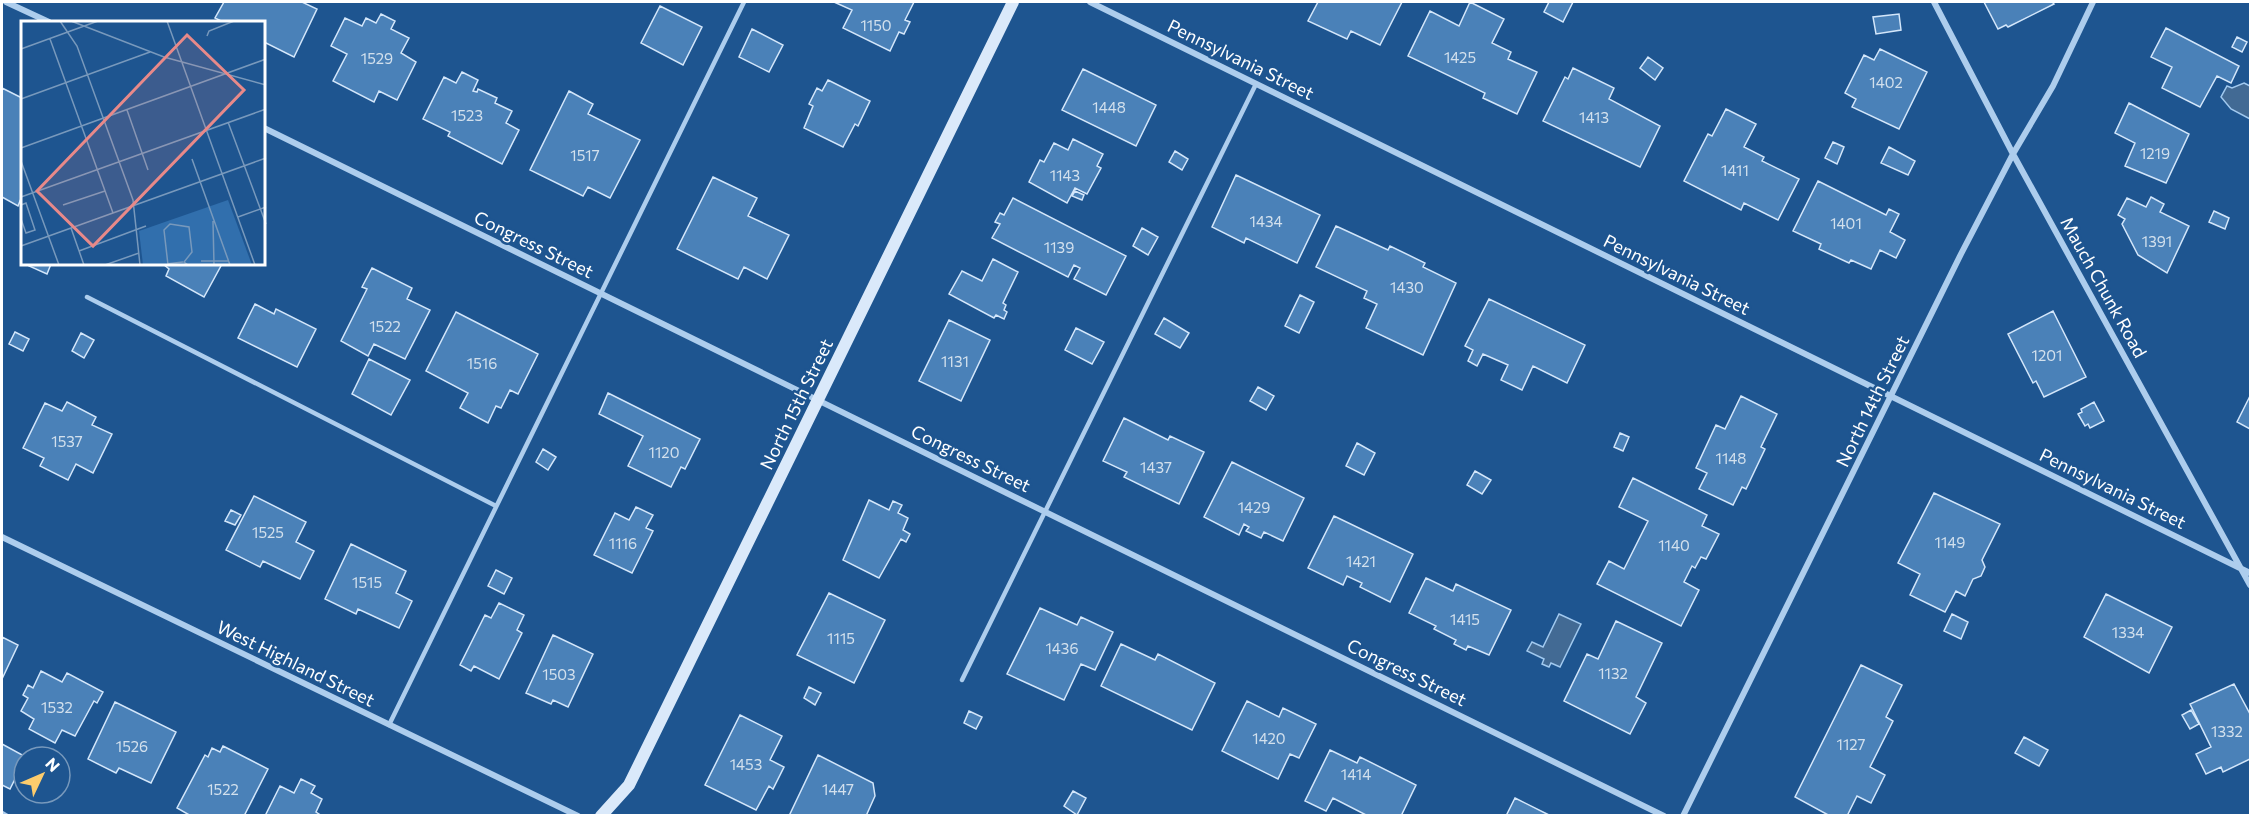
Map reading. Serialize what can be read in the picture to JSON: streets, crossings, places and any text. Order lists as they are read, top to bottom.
{
  "streets": {
    "main road": ["North 15th Street"],
    "street": [
      "Pennsylvania Street",
      "Congress Street",
      "Mauch Chunk Road",
      "North 14th Street",
      "West Highland Street"
    ]
  },
  "crossings": [
    ["Pennsylvania Street", "Mauch Chunk Road"],
    ["Pennsylvania Street", "North 14th Street"],
    ["Congress Street", "North 15th Street"],
    ["Mauch Chunk Road", "North 14th Street"]
  ],
  "house_numbers": [
    "1150",
    "1425",
    "1529",
    "1402",
    "1448",
    "1523",
    "1413",
    "1219",
    "1517",
    "1411",
    "1143",
    "1434",
    "1401",
    "1391",
    "1139",
    "1430",
    "1522",
    "1201",
    "1131",
    "1516",
    "1537",
    "1120",
    "1148",
    "1437",
    "1429",
    "1525",
    "1149",
    "1116",
    "1140",
    "1421",
    "1515",
    "1415",
    "1334",
    "1115",
    "1436",
    "1132",
    "1503",
    "1532",
    "1332",
    "1420",
    "1127",
    "1526",
    "1453",
    "1414",
    "1522",
    "1447"
  ],
  "north": "top right"
}
